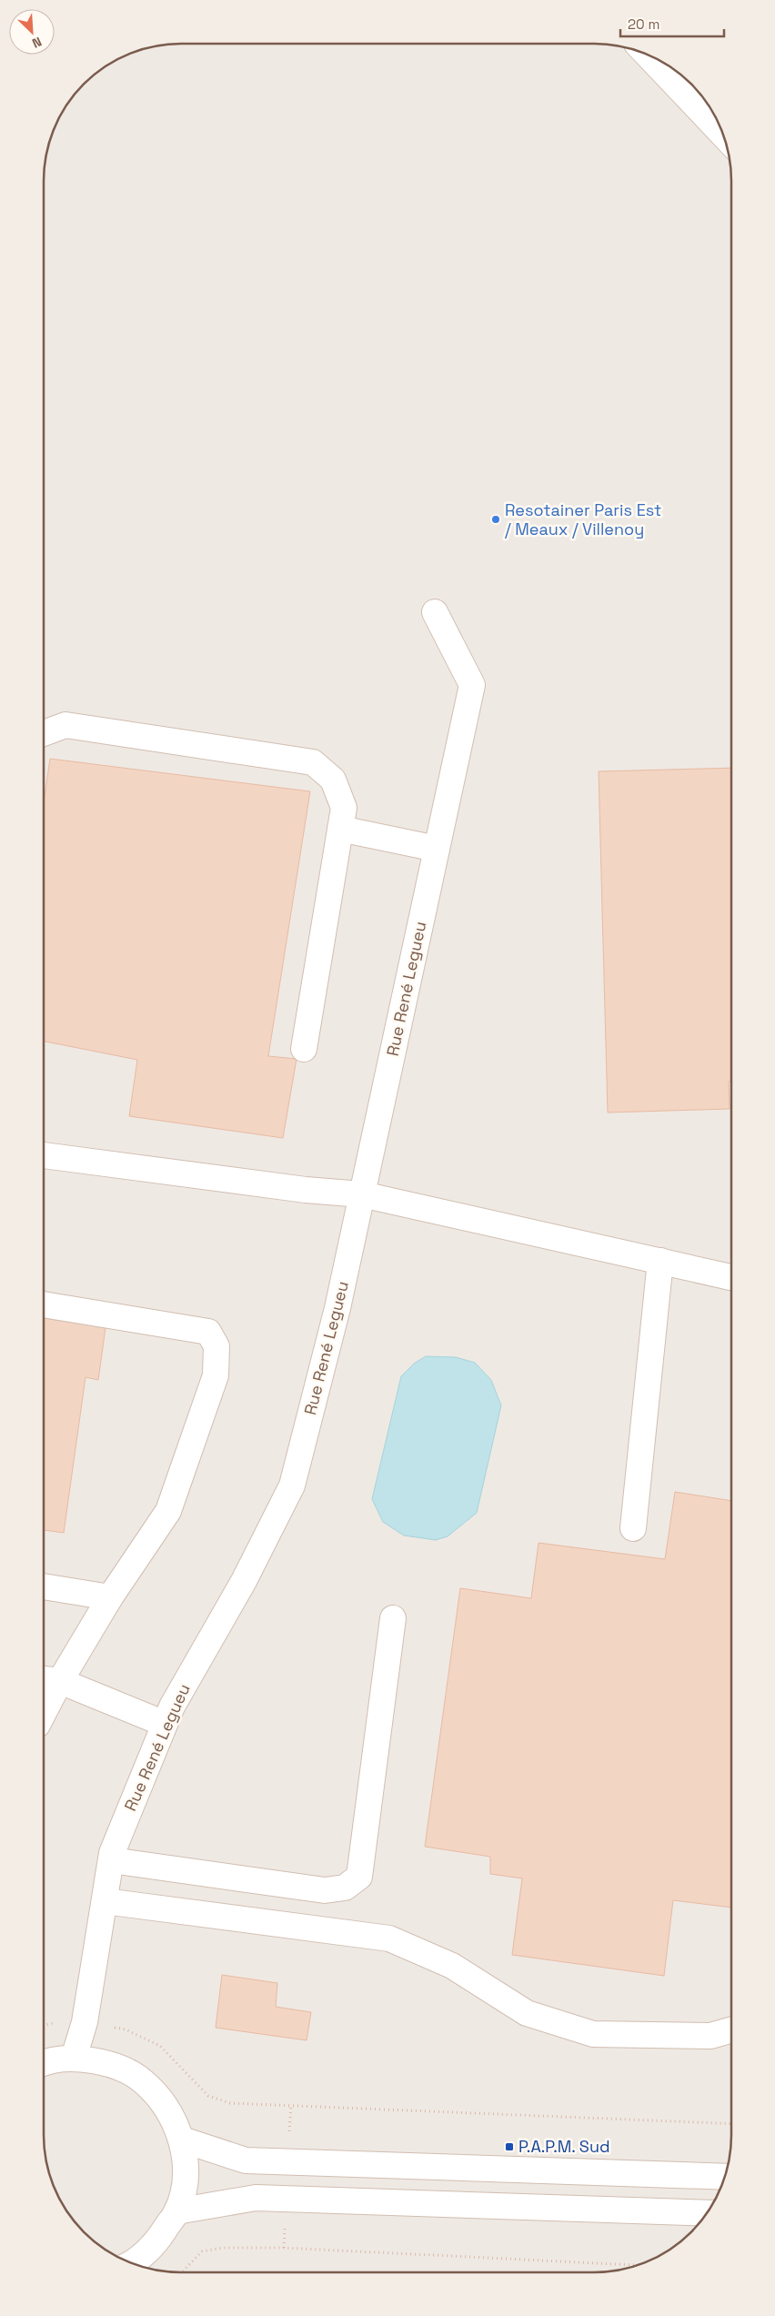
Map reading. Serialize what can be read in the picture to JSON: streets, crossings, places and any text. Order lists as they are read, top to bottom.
{
  "streets": {
    "street": ["Rue René Legueu"]
  },
  "places": {
    "other": ["Resotainer Paris Est / Meaux / Villenoy"],
    "transit": ["P.A.P.M. Sud"]
  },
  "scale_bar": "20 m",
  "north": "bottom right"
}
